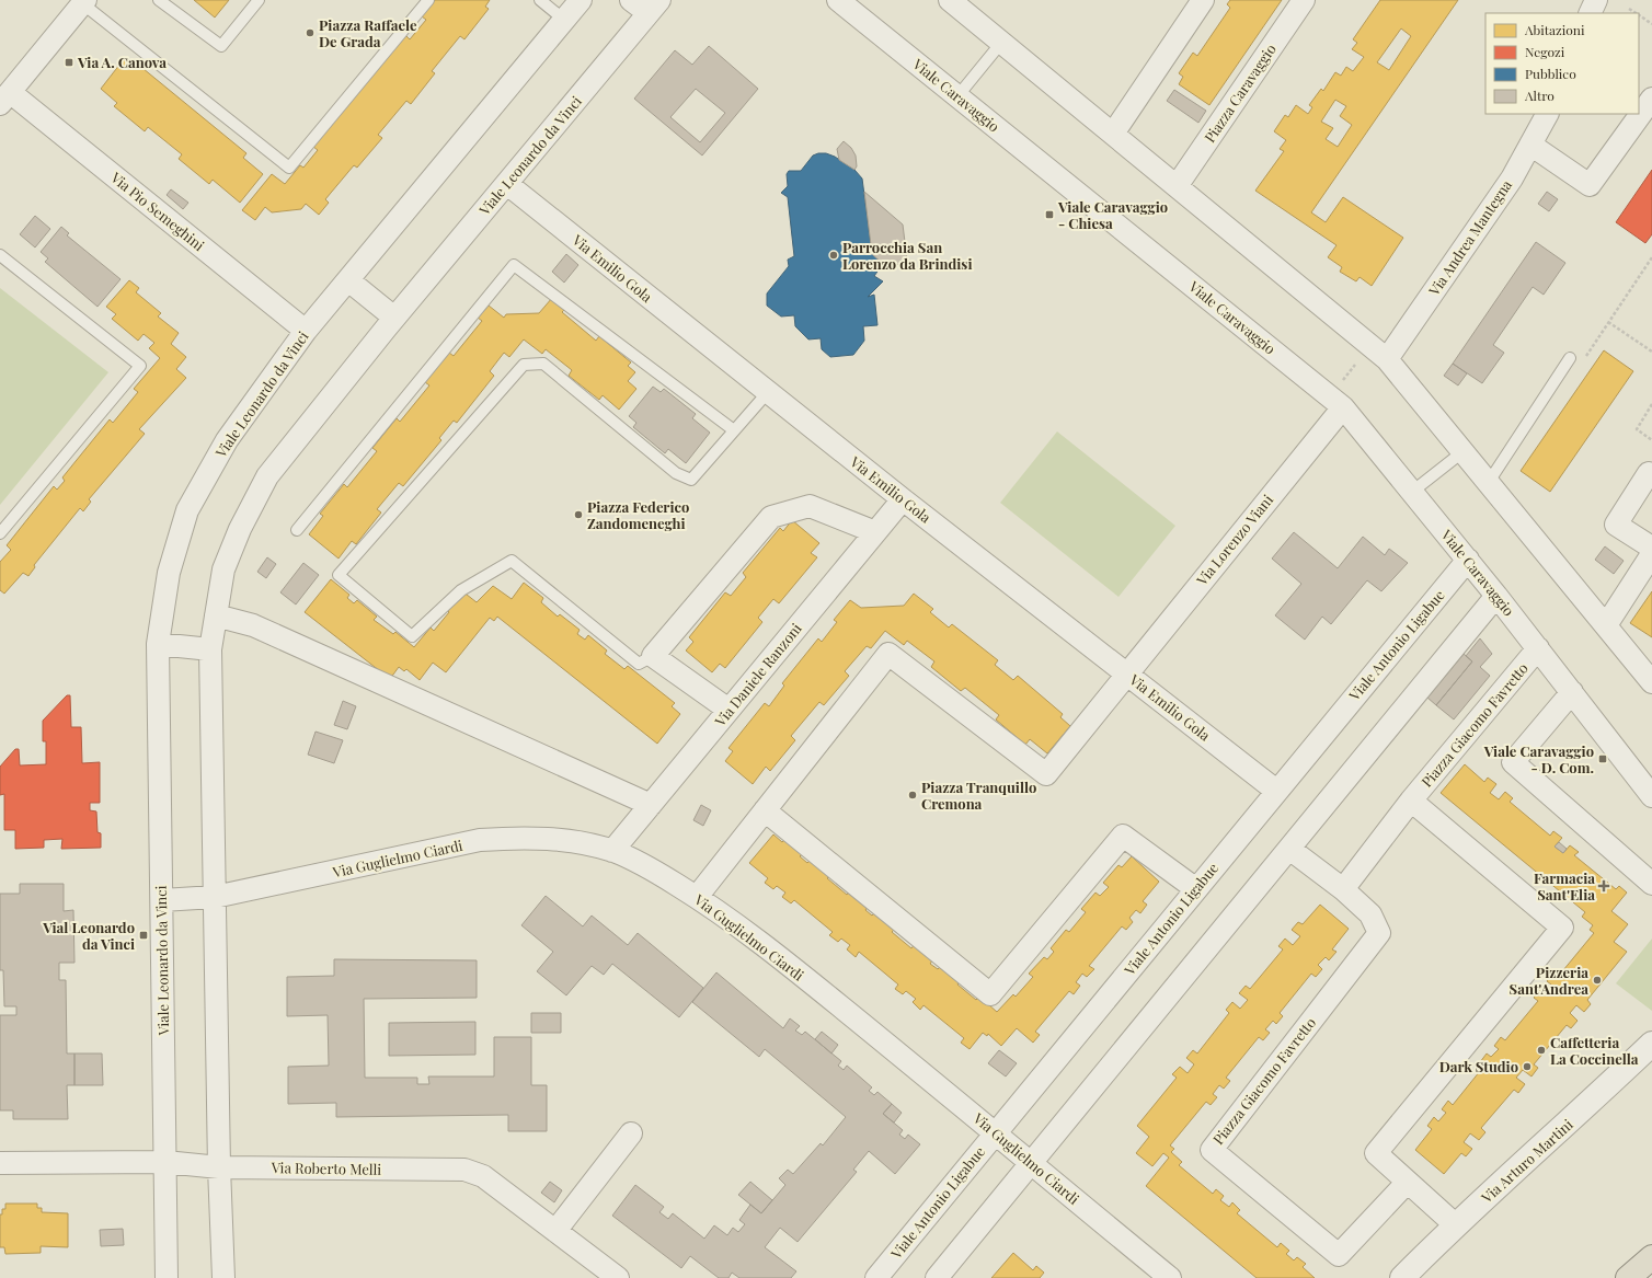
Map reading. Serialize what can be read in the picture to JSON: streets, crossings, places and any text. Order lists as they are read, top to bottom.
{
  "streets": {
    "street": [
      "Piazza Caravaggio",
      "Viale Caravaggio",
      "Viale Leonardo da Vinci",
      "Via Pio Semeghini",
      "Via Andrea Mantegna",
      "Via Emilio Gola",
      "Via Lorenzo Viani",
      "Viale Antonio Ligabue",
      "Via Daniele Ranzoni",
      "Piazza Giacomo Favretto",
      "Via Guglielmo Ciardi",
      "Via Arturo Martini",
      "Via Roberto Melli"
    ]
  },
  "crossings": [
    ["Viale Caravaggio", "Via Lorenzo Viani"],
    ["Viale Caravaggio", "Viale Antonio Ligabue"],
    ["Viale Caravaggio", "Piazza Giacomo Favretto"],
    ["Viale Leonardo da Vinci", "Via Pio Semeghini"],
    ["Viale Leonardo da Vinci", "Via Emilio Gola"],
    ["Viale Leonardo da Vinci", "Via Guglielmo Ciardi"],
    ["Viale Leonardo da Vinci", "Via Roberto Melli"],
    ["Via Emilio Gola", "Via Lorenzo Viani"],
    ["Via Emilio Gola", "Viale Antonio Ligabue"],
    ["Via Emilio Gola", "Via Daniele Ranzoni"],
    ["Viale Antonio Ligabue", "Via Guglielmo Ciardi"],
    ["Via Daniele Ranzoni", "Via Guglielmo Ciardi"],
    ["Piazza Giacomo Favretto", "Via Arturo Martini"]
  ],
  "places": {
    "other": [
      "Piazza Raffaele De Grada",
      "Parrocchia San Lorenzo da Brindisi",
      "Piazza Federico Zandomeneghi",
      "Piazza Tranquillo Cremona",
      "Pizzeria Sant'Andrea",
      "Caffetteria La Coccinella",
      "Dark Studio"
    ],
    "transit": [
      "Via A. Canova",
      "Viale Caravaggio - Chiesa",
      "Viale Caravaggio - D. Com.",
      "Vial Leonardo da Vinci"
    ],
    "health": ["Farmacia Sant'Elia"]
  },
  "legend": [
    "Abitazioni",
    "Negozi",
    "Pubblico",
    "Altro"
  ]
}
